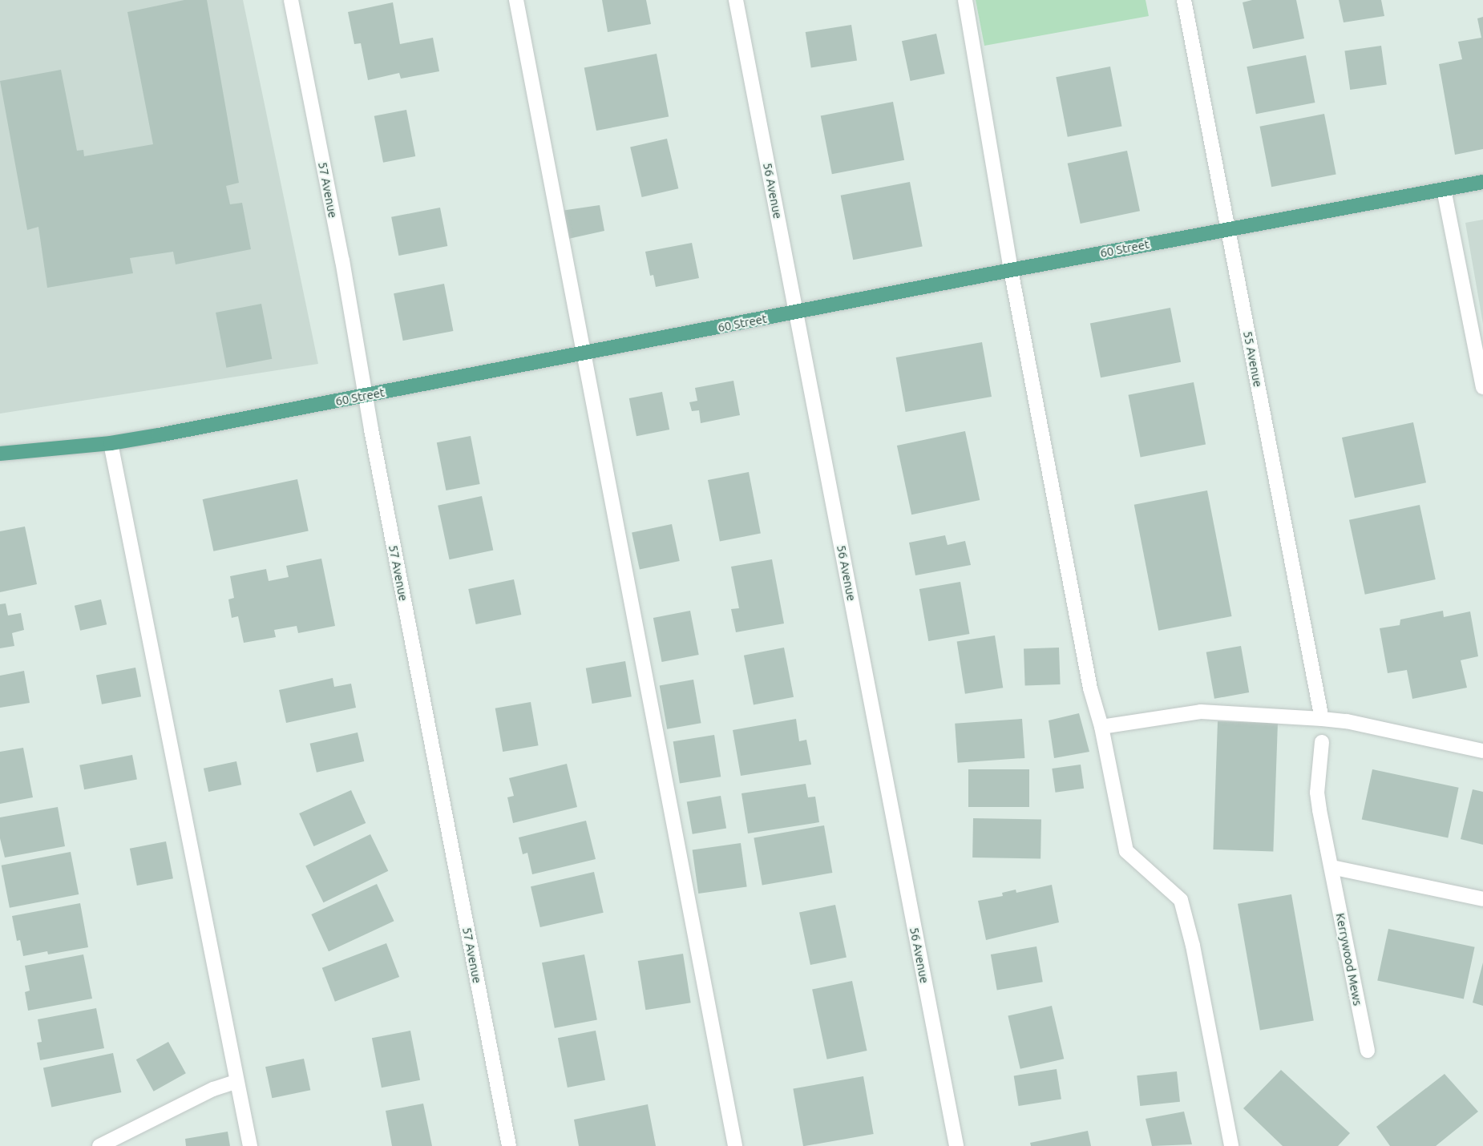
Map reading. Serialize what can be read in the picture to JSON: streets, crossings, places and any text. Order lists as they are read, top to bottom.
{
  "streets": {
    "main road": ["60 Street"],
    "street": [
      "57 Avenue",
      "56 Avenue",
      "55 Avenue",
      "Kerrywood Mews"
    ]
  },
  "crossings": [
    ["57 Avenue", "60 Street"],
    ["56 Avenue", "60 Street"],
    ["60 Street", "55 Avenue"]
  ]
}
